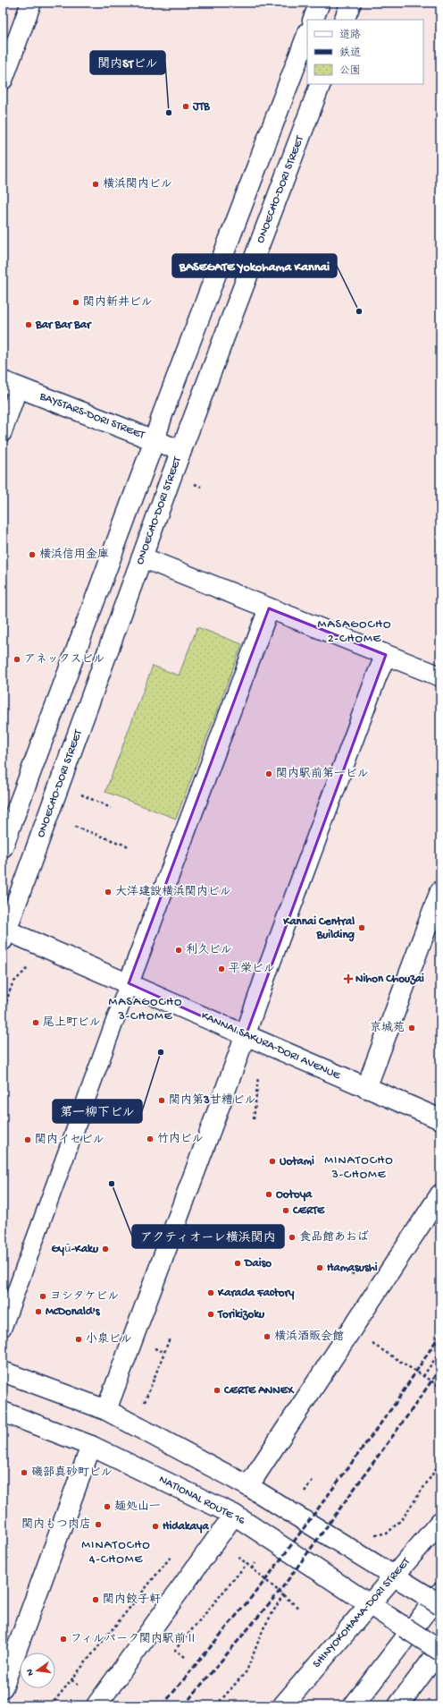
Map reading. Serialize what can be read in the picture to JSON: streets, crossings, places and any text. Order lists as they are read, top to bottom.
{
  "streets": {
    "main road": [
      "ONOECHO-DORI STREET",
      "BAYSTARS-DORI STREET",
      "KANNAI SAKURA-DORI AVENUE",
      "NATIONAL ROUTE 16",
      "SHINYOKOHAMA-DORI STREET"
    ]
  },
  "crossings": [
    ["ONOECHO-DORI STREET", "BAYSTARS-DORI STREET"],
    ["ONOECHO-DORI STREET", "KANNAI SAKURA-DORI AVENUE"],
    ["NATIONAL ROUTE 16", "SHINYOKOHAMA-DORI STREET"]
  ],
  "districts": [
    "MASAGOCHO 2-CHOME",
    "MASAGOCHO 3-CHOME",
    "MINATOCHO 3-CHOME",
    "MINATOCHO 4-CHOME"
  ],
  "places": {
    "other": [
      "JTB",
      "関内STビル",
      "横浜関内ビル",
      "関内新井ビル",
      "BASEGATE Yokohama Kannai",
      "Bar Bar Bar",
      "横浜信用金庫",
      "アネックスビル",
      "関内駅前第一ビル",
      "大洋建設横浜関内ビル",
      "Kannai Central Building",
      "利久ビル",
      "平栄ビル",
      "尾上町ビル",
      "京城苑",
      "第一柳下ビル",
      "関内第3甘糟ビル",
      "竹内ビル",
      "関内イセビル",
      "Uotami",
      "アクティオーレ横浜関内",
      "Ootoya",
      "CERTE",
      "食品館あおば",
      "Gyū-Kaku",
      "Daiso",
      "Hamasushi",
      "Karada Factory",
      "ヨシタケビル",
      "McDonald's",
      "Torikizoku",
      "横浜酒販会館",
      "小泉ビル",
      "CERTE ANNEX",
      "磯部真砂町ビル",
      "麺処山一",
      "関内もつ肉店",
      "Hidakaya",
      "関内餃子軒",
      "フィルパーク関内駅前Ⅱ"
    ],
    "health": ["Nihon Chouzai"]
  },
  "legend": ["道路", "鉄道", "公園"],
  "north": "left"
}
